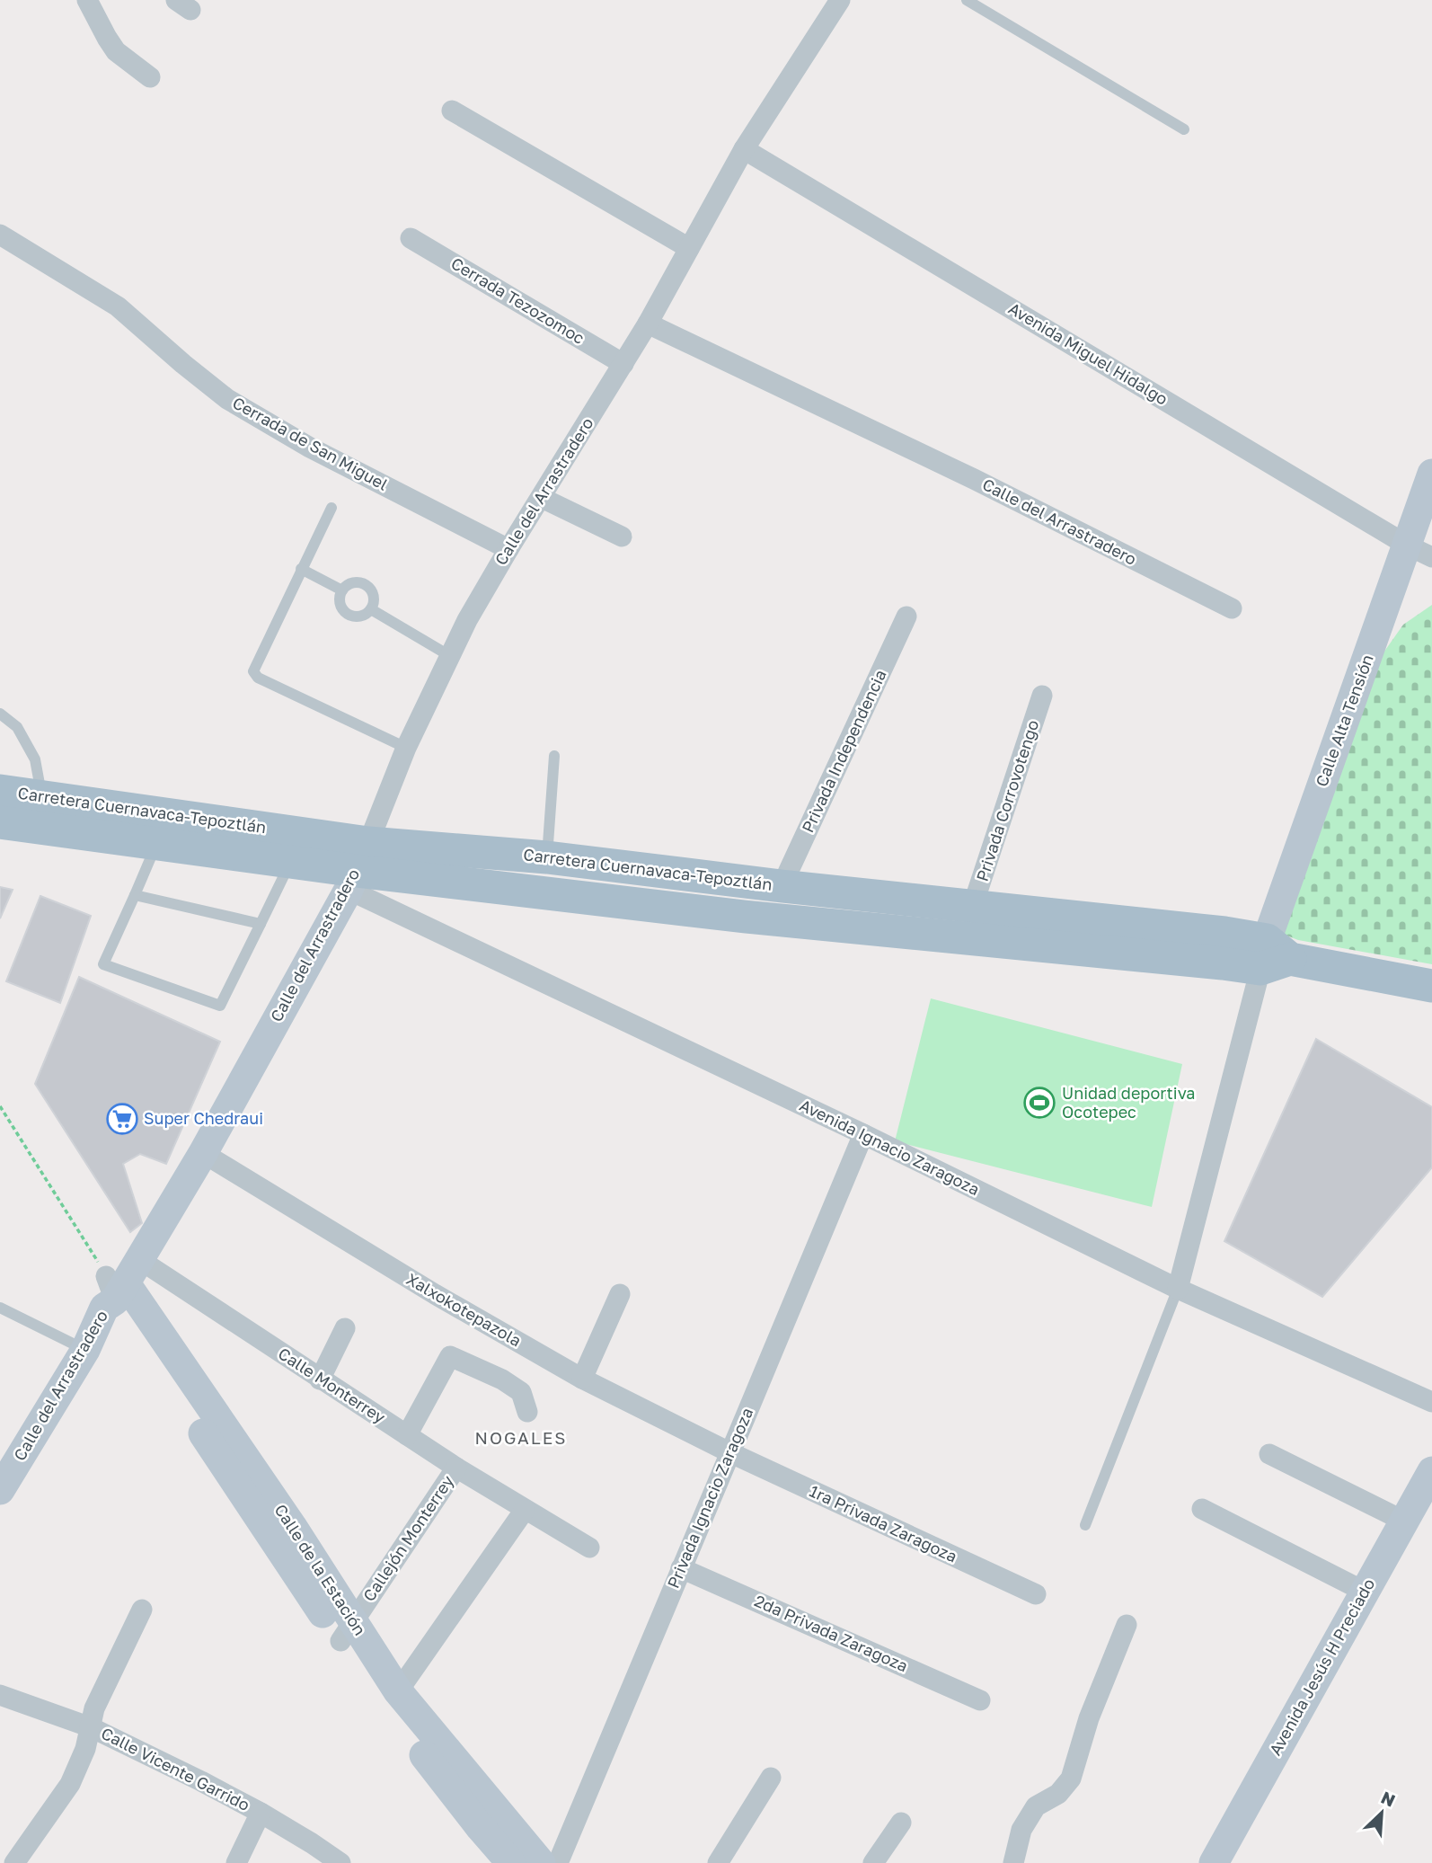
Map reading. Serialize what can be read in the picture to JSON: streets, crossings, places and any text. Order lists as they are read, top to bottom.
{
  "streets": {
    "main road": ["Carretera Cuernavaca-Tepoztlán"],
    "street": [
      "Cerrada Tezozomoc",
      "Avenida Miguel Hidalgo",
      "Cerrada de San Miguel",
      "Calle del Arrastradero",
      "Calle Alta Tensión",
      "Privada Independencia",
      "Privada Corrovotengo",
      "Avenida Ignacio Zaragoza",
      "Xalxokotepazola",
      "Calle Monterrey",
      "Privada Ignacio Zaragoza",
      "1ra Privada Zaragoza",
      "Callejón Monterrey",
      "Calle de la Estación",
      "2da Privada Zaragoza",
      "Avenida Jesús H Preciado",
      "Calle Vicente Garrido"
    ]
  },
  "crossings": [
    ["Cerrada Tezozomoc", "Calle del Arrastradero"],
    ["Avenida Miguel Hidalgo", "Calle del Arrastradero"],
    ["Avenida Miguel Hidalgo", "Calle Alta Tensión"],
    ["Cerrada de San Miguel", "Calle del Arrastradero"],
    ["Calle del Arrastradero", "Carretera Cuernavaca-Tepoztlán"],
    ["Calle del Arrastradero", "Avenida Ignacio Zaragoza"],
    ["Calle del Arrastradero", "Xalxokotepazola"],
    ["Calle del Arrastradero", "Calle Monterrey"],
    ["Calle del Arrastradero", "Calle de la Estación"],
    ["Calle Alta Tensión", "Carretera Cuernavaca-Tepoztlán"],
    ["Privada Independencia", "Carretera Cuernavaca-Tepoztlán"],
    ["Privada Corrovotengo", "Carretera Cuernavaca-Tepoztlán"],
    ["Carretera Cuernavaca-Tepoztlán", "Avenida Ignacio Zaragoza"],
    ["Avenida Ignacio Zaragoza", "Privada Ignacio Zaragoza"],
    ["Xalxokotepazola", "Privada Ignacio Zaragoza"],
    ["Xalxokotepazola", "1ra Privada Zaragoza"],
    ["Calle Monterrey", "Callejón Monterrey"],
    ["Calle Monterrey", "Calle de la Estación"],
    ["Privada Ignacio Zaragoza", "1ra Privada Zaragoza"],
    ["Privada Ignacio Zaragoza", "2da Privada Zaragoza"],
    ["Callejón Monterrey", "Calle de la Estación"]
  ],
  "districts": ["NOGALES"],
  "places": {
    "sports": ["Unidad deportiva Ocotepec"],
    "supermarket": ["Super Chedraui"]
  },
  "north": "top right"
}
